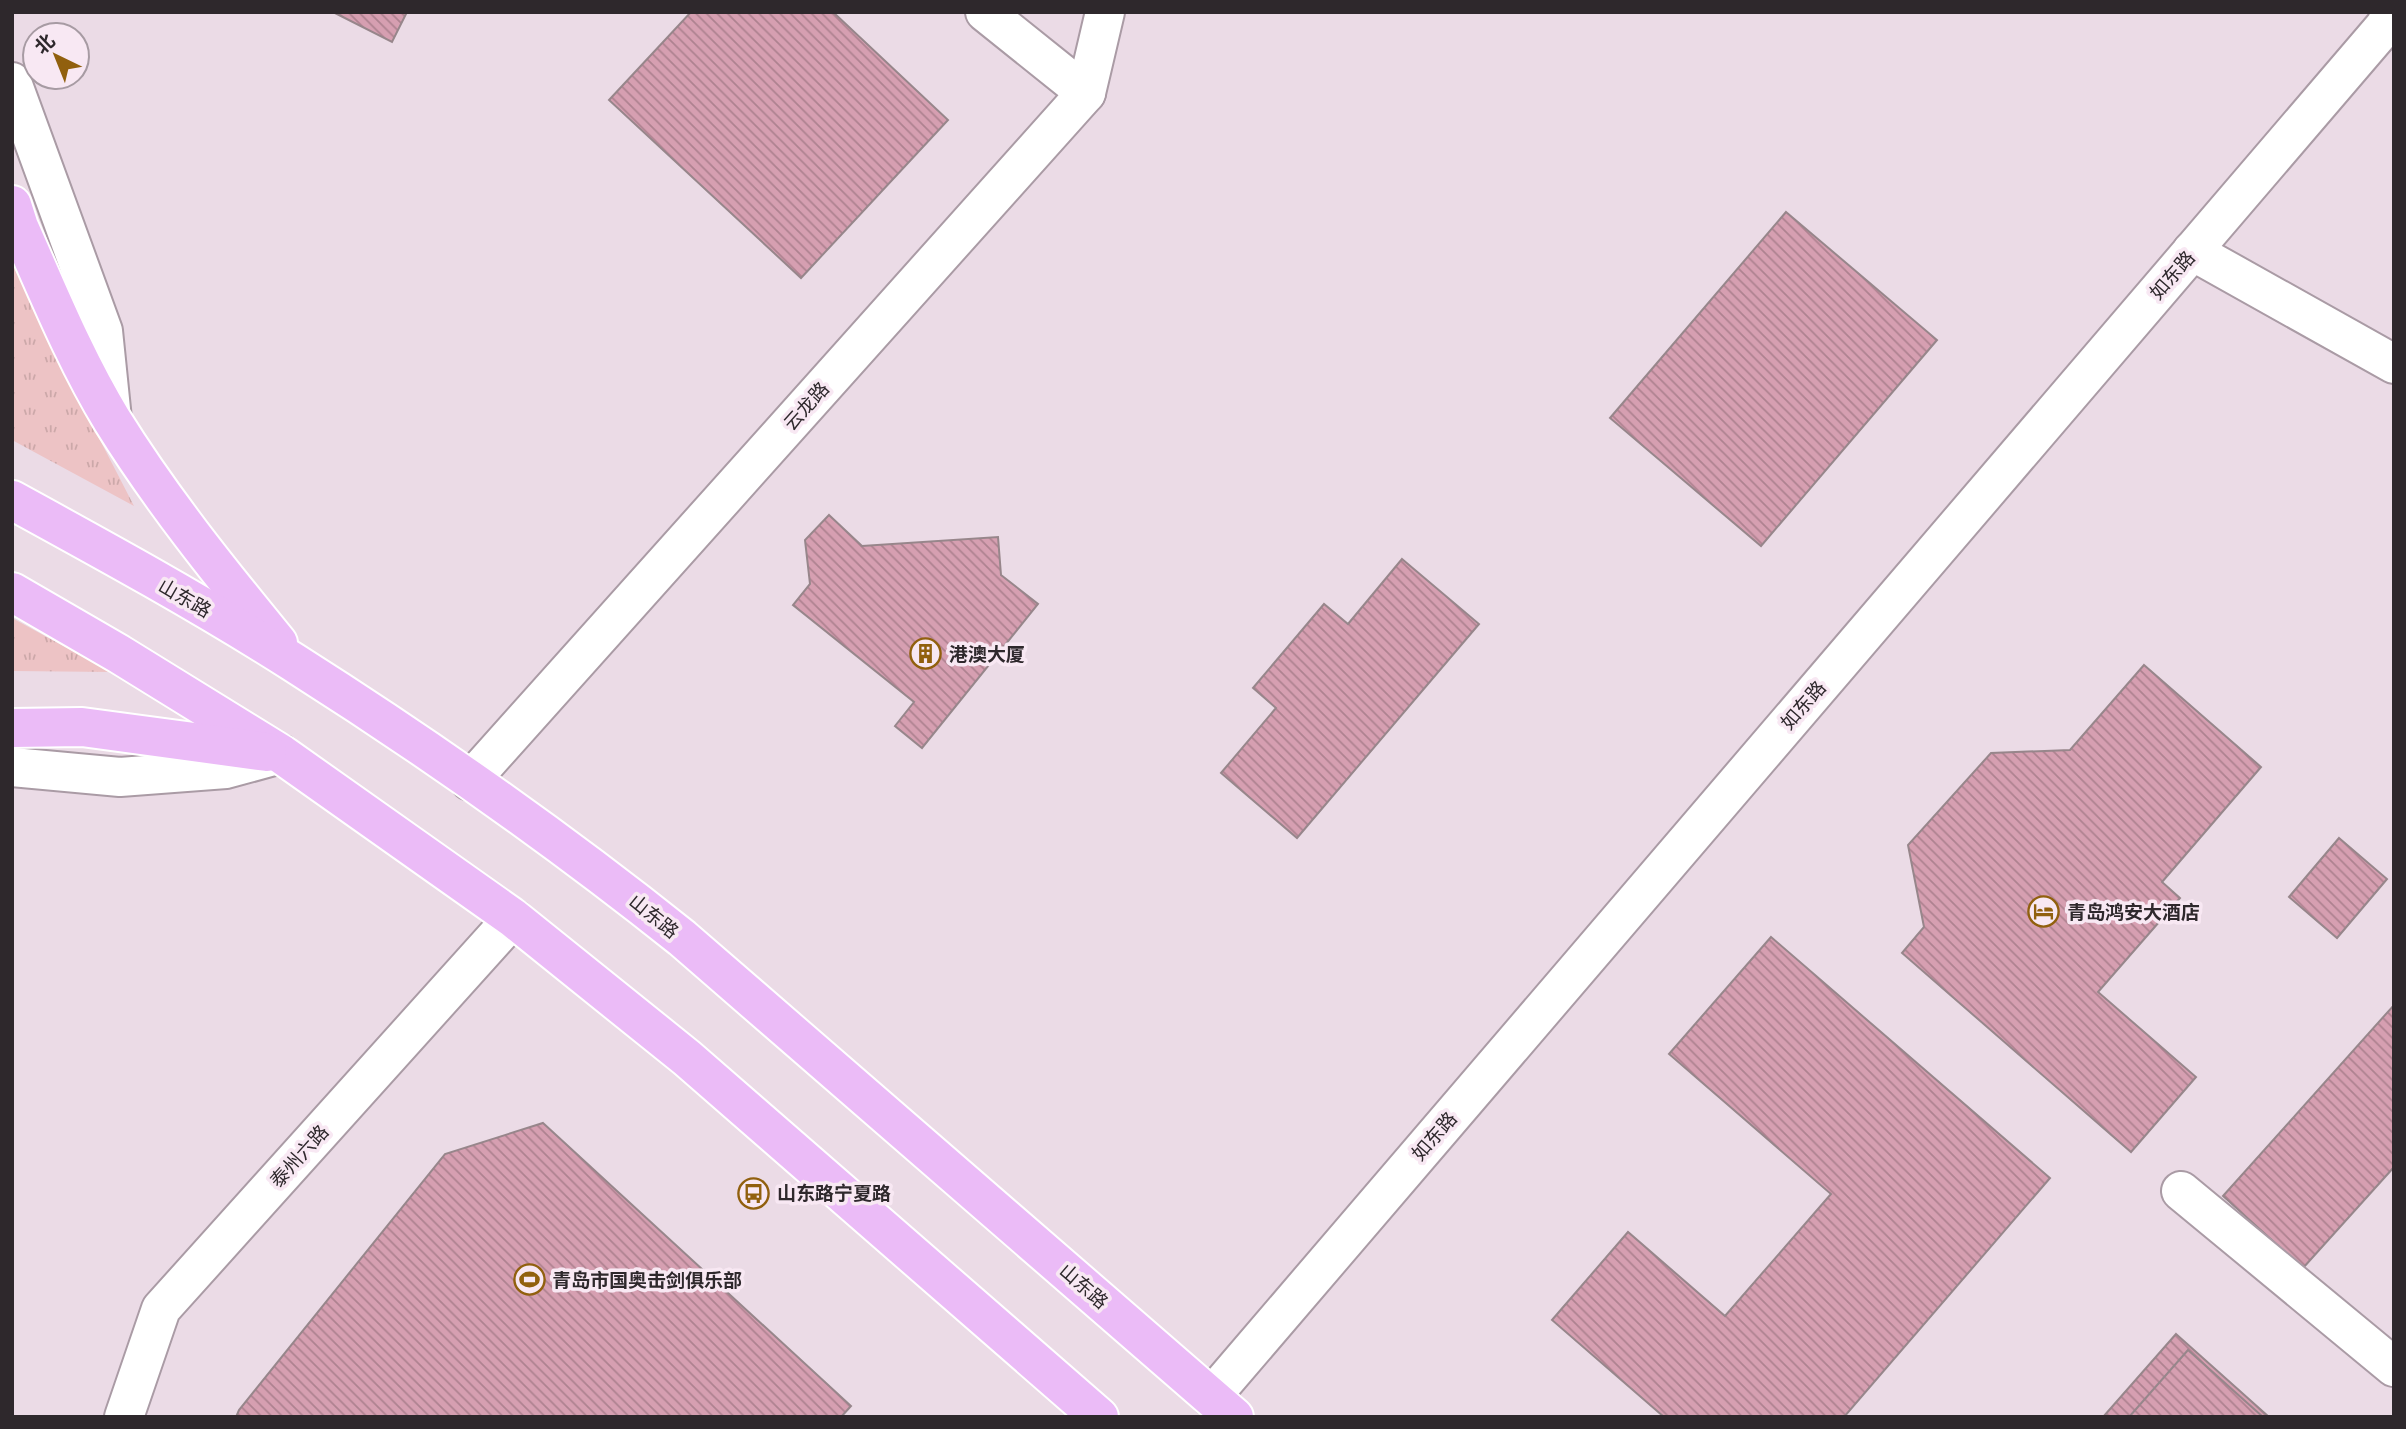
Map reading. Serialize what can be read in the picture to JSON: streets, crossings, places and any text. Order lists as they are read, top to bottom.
{
  "streets": {
    "main road": ["山东路"],
    "street": ["如东路", "云龙路", "泰州六路"]
  },
  "crossings": [
    ["如东路", "山东路"],
    ["云龙路", "山东路"]
  ],
  "places": {
    "building": ["港澳大厦"],
    "hotel": ["青岛鸿安大酒店"],
    "bus stop": ["山东路宁夏路"],
    "sports": ["青岛市国奥击剑俱乐部"]
  },
  "north": "top left"
}
